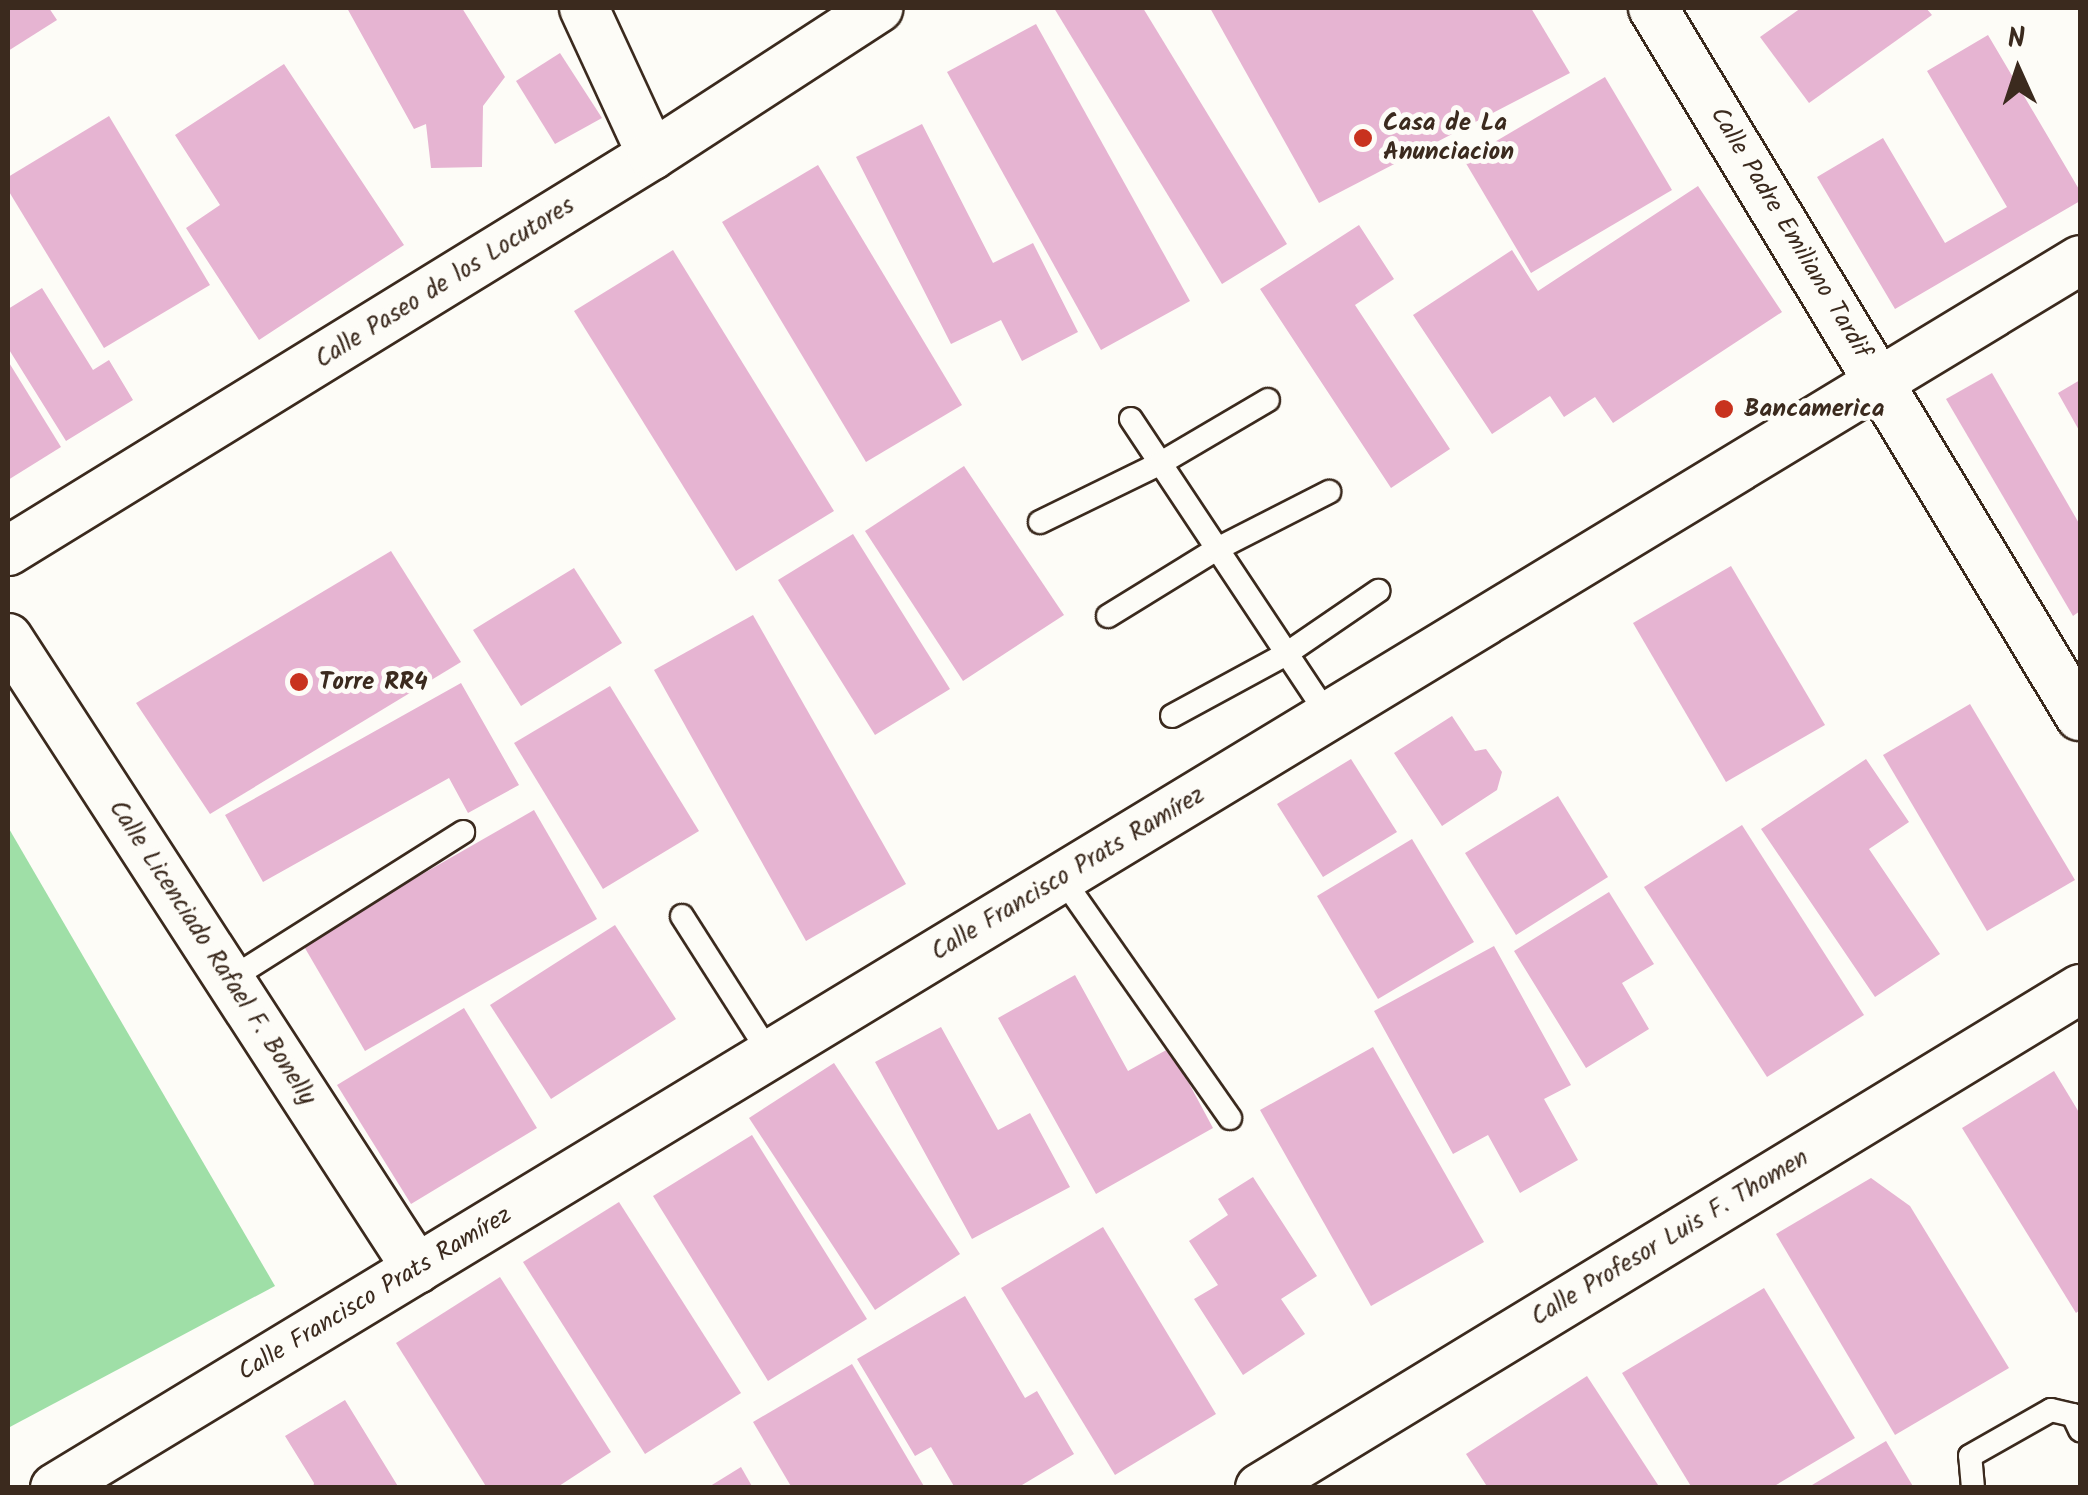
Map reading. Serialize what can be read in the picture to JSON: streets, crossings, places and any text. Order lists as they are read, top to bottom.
{
  "streets": {
    "street": [
      "Calle Padre Emiliano Tardif",
      "Calle Paseo de los Locutores",
      "Calle Francisco Prats Ramírez",
      "Calle Licenciado Rafael F. Bonelly",
      "Calle Profesor Luis F. Thomen"
    ]
  },
  "crossings": [
    ["Calle Padre Emiliano Tardif", "Calle Francisco Prats Ramírez"],
    ["Calle Francisco Prats Ramírez", "Calle Licenciado Rafael F. Bonelly"]
  ],
  "places": ["Casa de La Anunciacion", "Bancamerica", "Torre RR4"],
  "north": "top"
}
